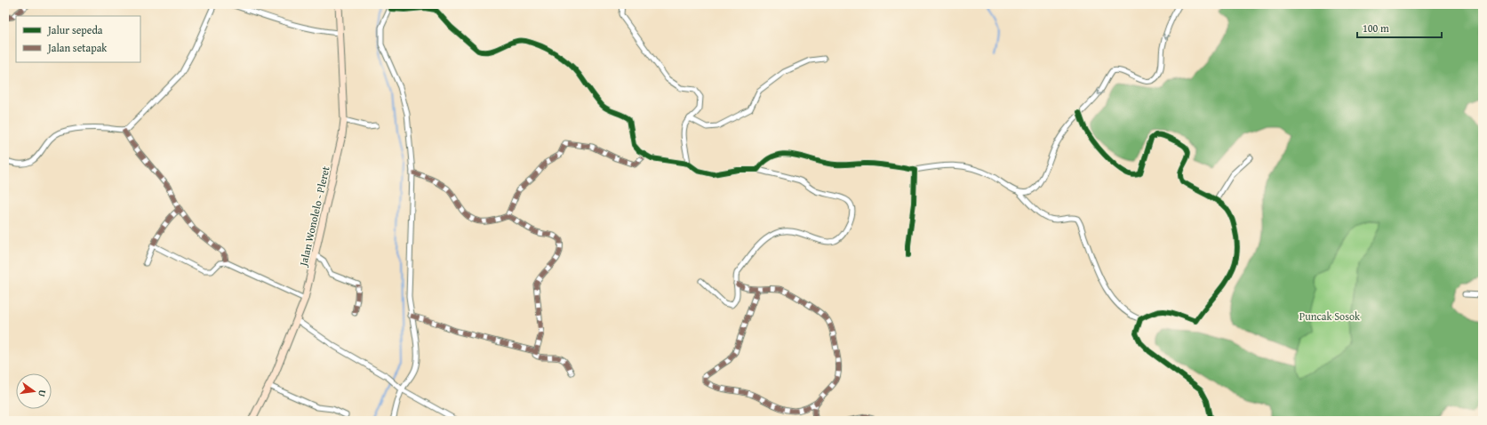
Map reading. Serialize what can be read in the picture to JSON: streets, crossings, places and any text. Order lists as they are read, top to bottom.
{
  "streets": {
    "main road": ["Jalan Wonolelo - Pleret"]
  },
  "parks": ["Puncak Sosok"],
  "legend": ["Jalur sepeda", "Jalan setapak"],
  "scale_bar": "100 m",
  "north": "right"
}
